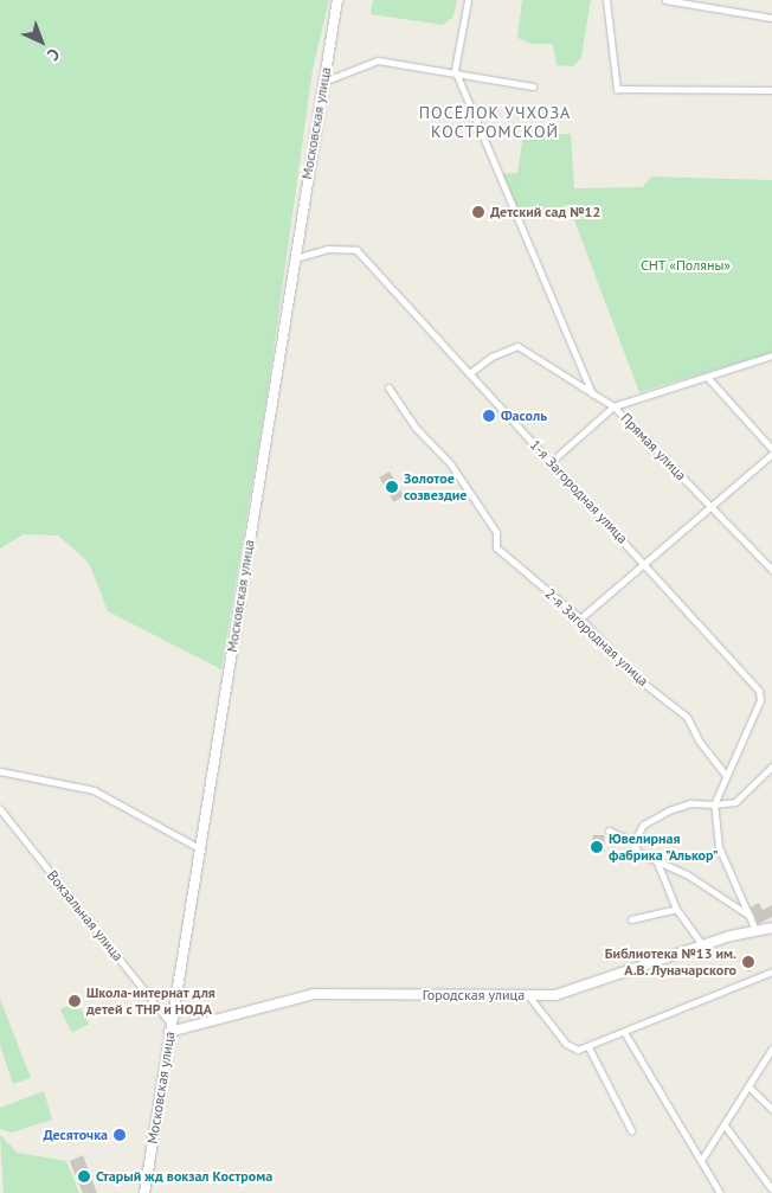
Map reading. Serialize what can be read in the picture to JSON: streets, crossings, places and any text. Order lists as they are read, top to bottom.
{
  "streets": {
    "main road": ["Московская улица", "Городская улица"],
    "street": [
      "Прямая улица",
      "1-я Загородная улица",
      "2-я Загородная улица",
      "Вокзальная улица"
    ]
  },
  "crossings": [
    ["Московская улица", "1-я Загородная улица"],
    ["Московская улица", "Вокзальная улица"],
    ["Московская улица", "Городская улица"],
    ["Прямая улица", "1-я Загородная улица"],
    ["1-я Загородная улица", "2-я Загородная улица"],
    ["Вокзальная улица", "Городская улица"]
  ],
  "districts": ["ПОСЁЛОК УЧХОЗА КОСТРОМСКОЙ"],
  "parks": ["СНТ «Поляны»"],
  "places": [
    "Детский сад №12",
    "Фасоль",
    "Золотое созвездие",
    "Ювелирная фабрика \"Алькор\"",
    "Библиотека №13 им. А.В. Луначарского",
    "Школа-интернат для детей с ТНР и НОДА",
    "Десяточка",
    "Старый жд вокзал Кострома"
  ],
  "north": "bottom right"
}
